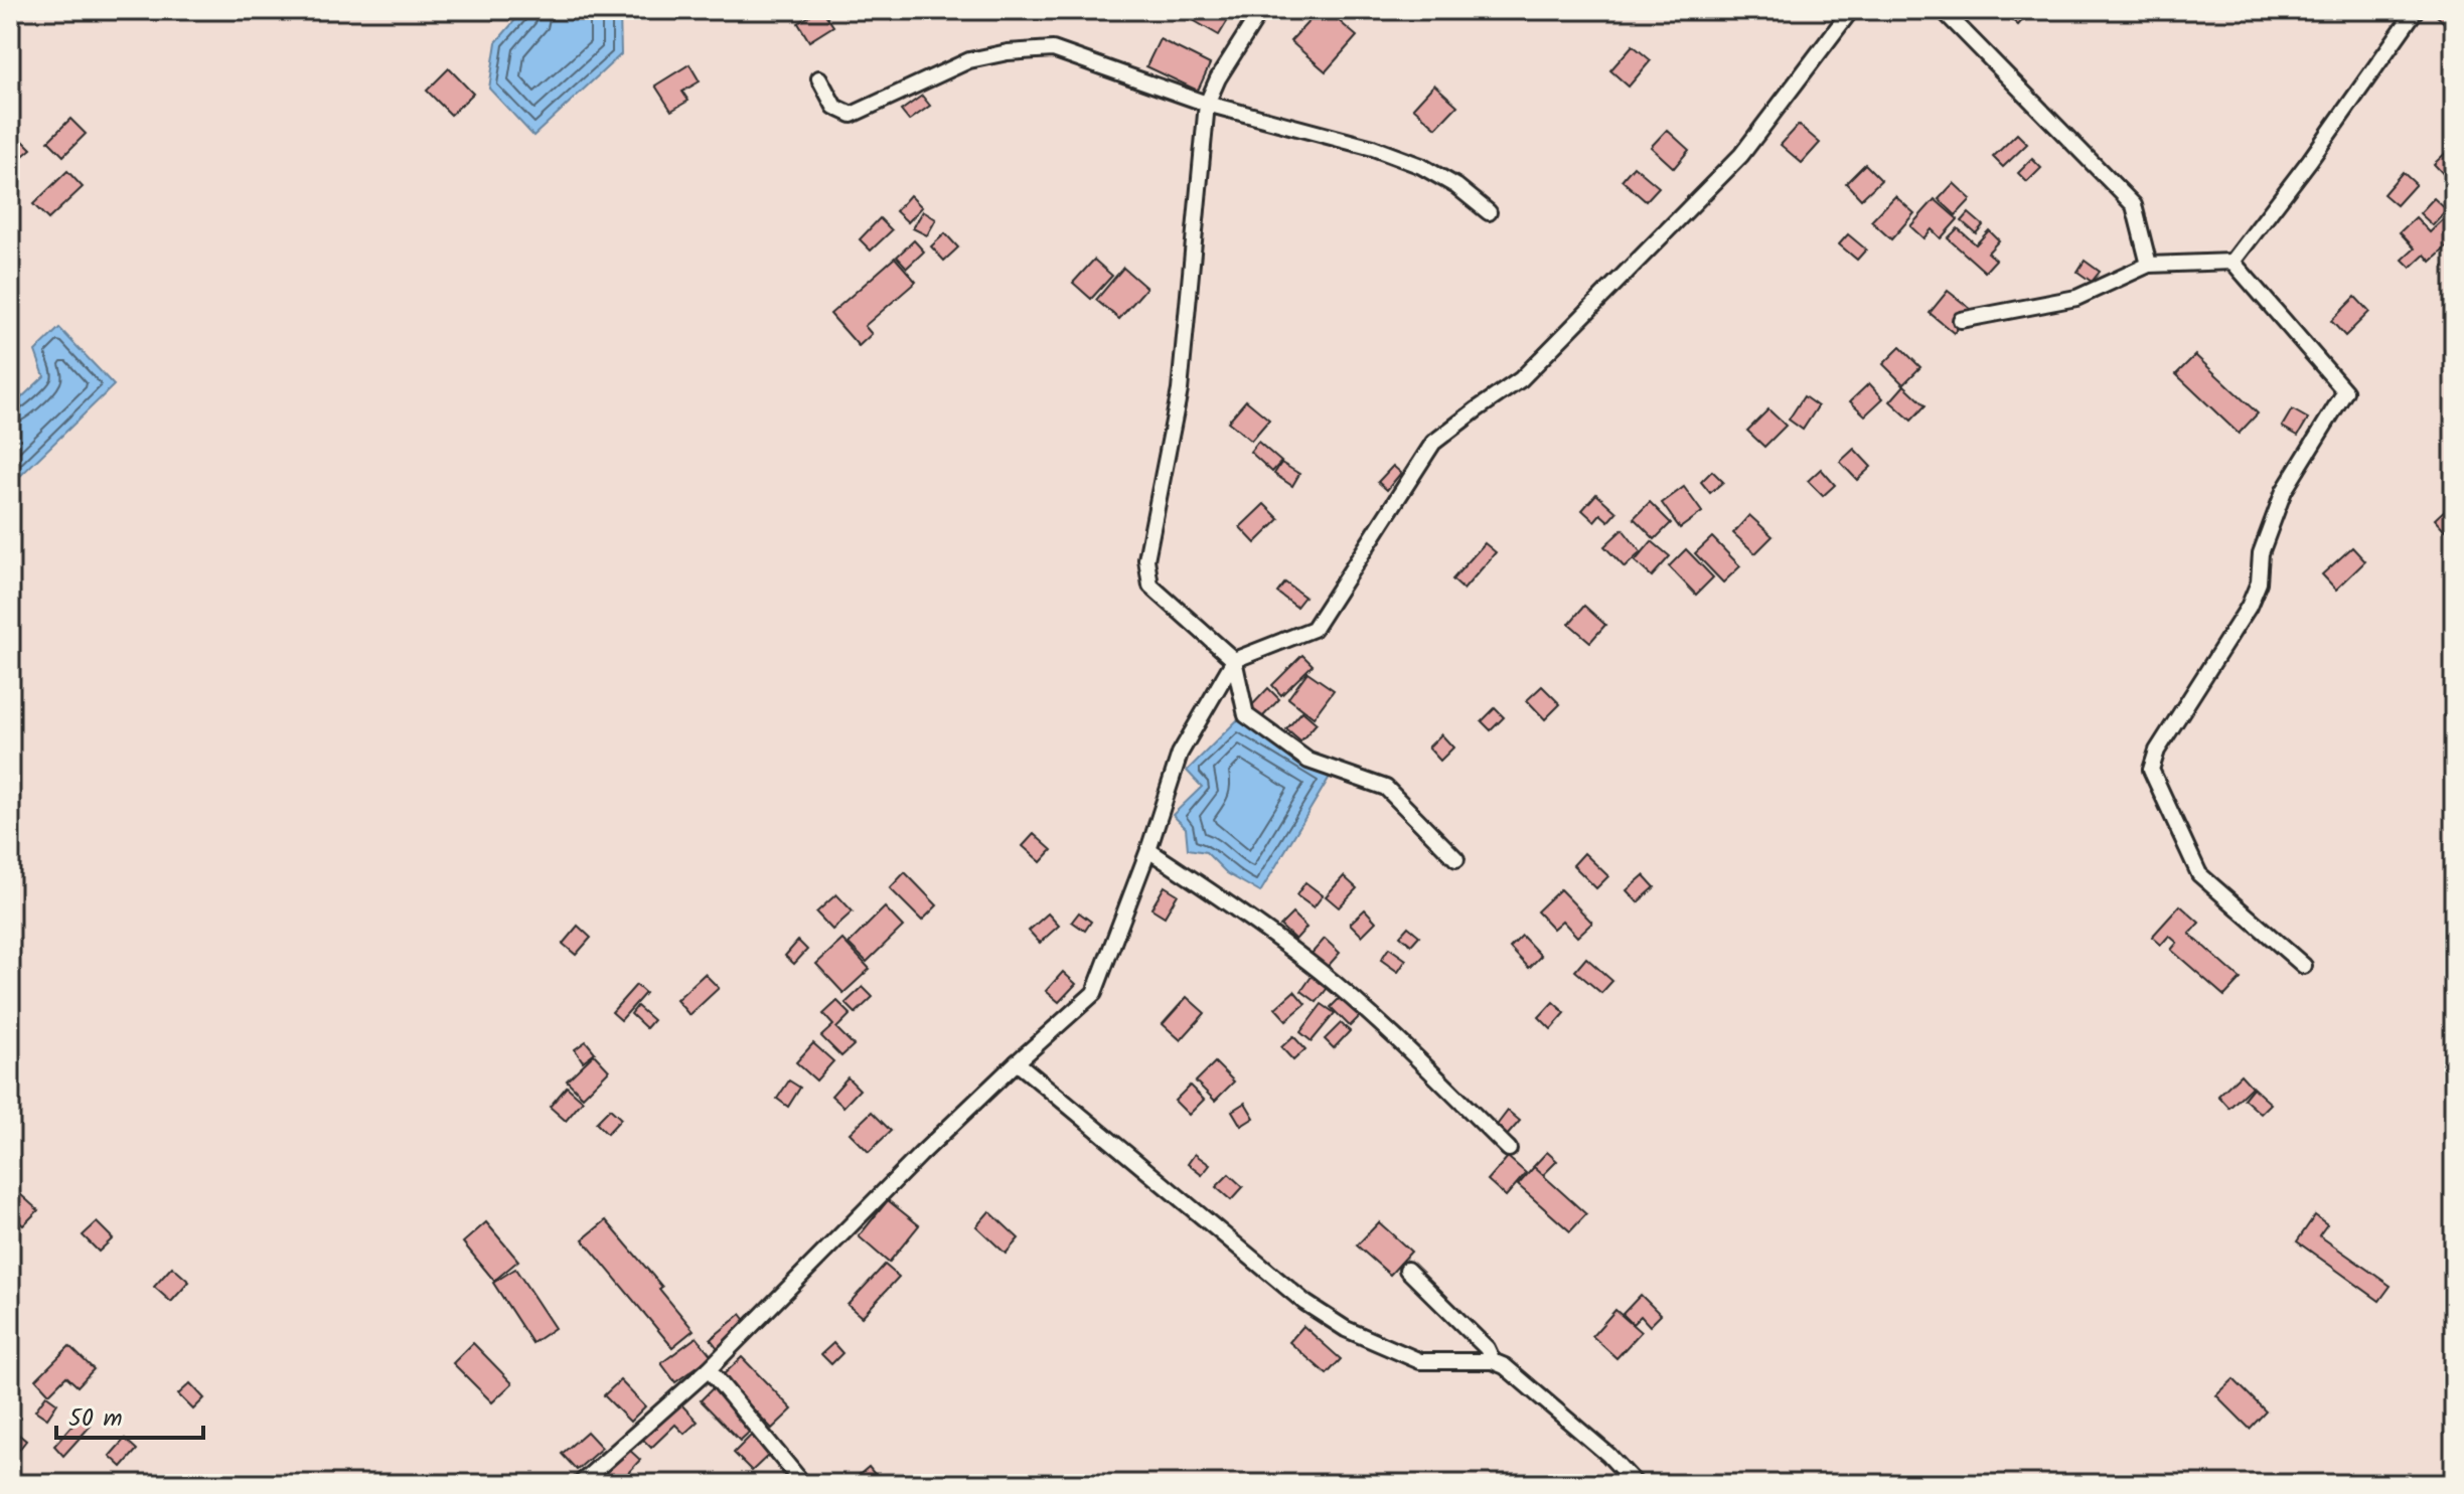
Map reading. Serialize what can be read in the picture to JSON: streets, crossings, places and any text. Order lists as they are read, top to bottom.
{
  "scale_bar": "50 m"
}
